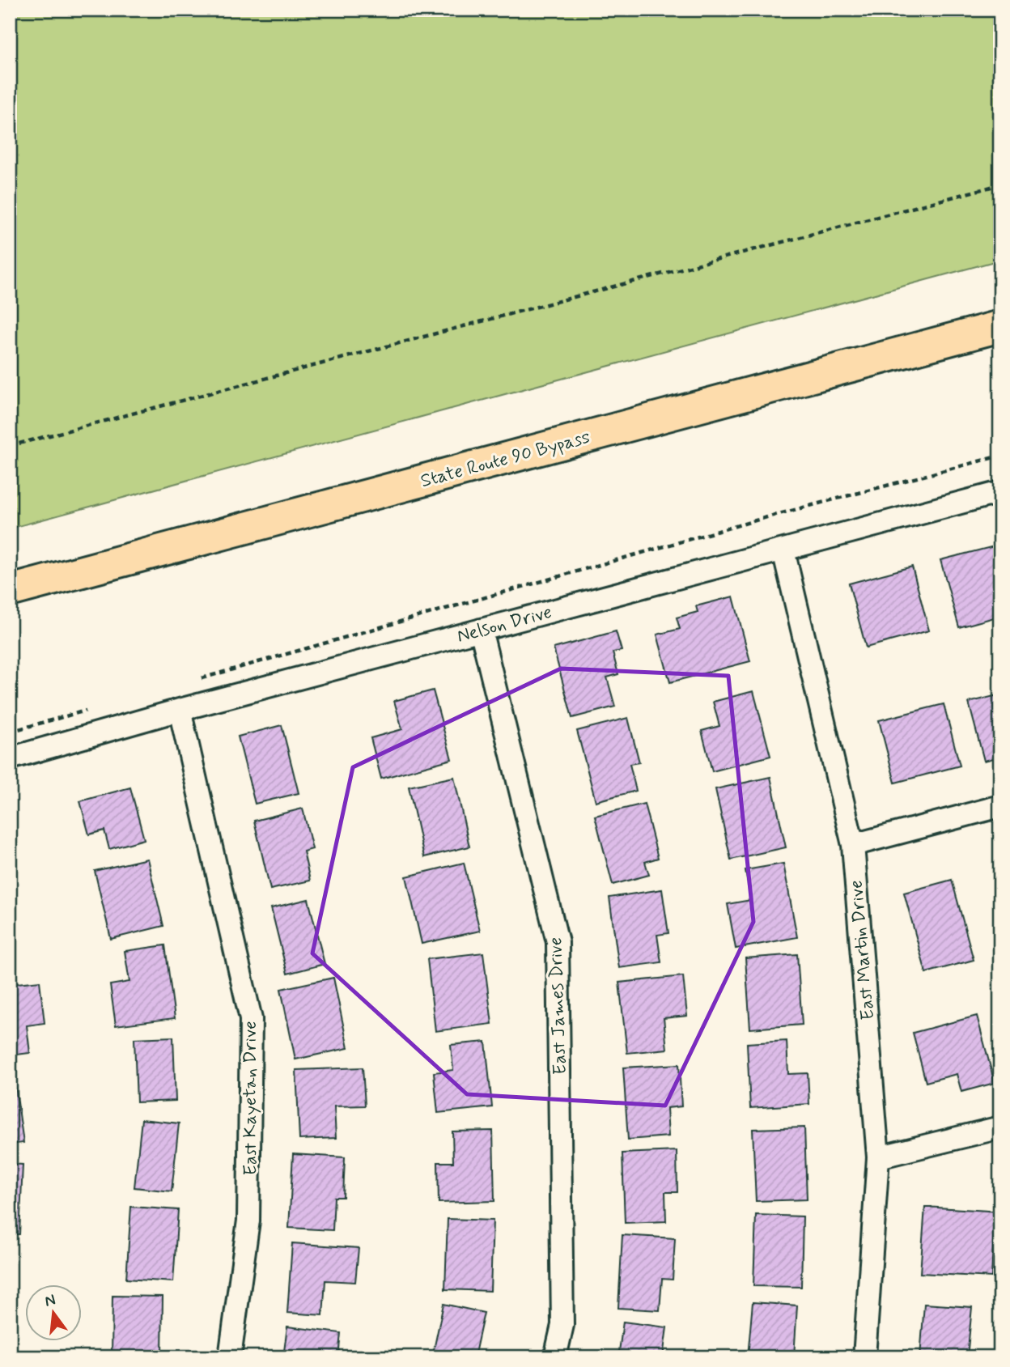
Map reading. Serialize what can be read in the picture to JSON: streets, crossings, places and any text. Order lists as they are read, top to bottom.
{
  "streets": {
    "highway": ["State Route 90 Bypass"],
    "street": [
      "Nelson Drive",
      "East Martin Drive",
      "East James Drive",
      "East Kayetan Drive"
    ]
  },
  "crossings": [
    ["Nelson Drive", "East Martin Drive"],
    ["Nelson Drive", "East James Drive"],
    ["Nelson Drive", "East Kayetan Drive"]
  ],
  "north": "top"
}
